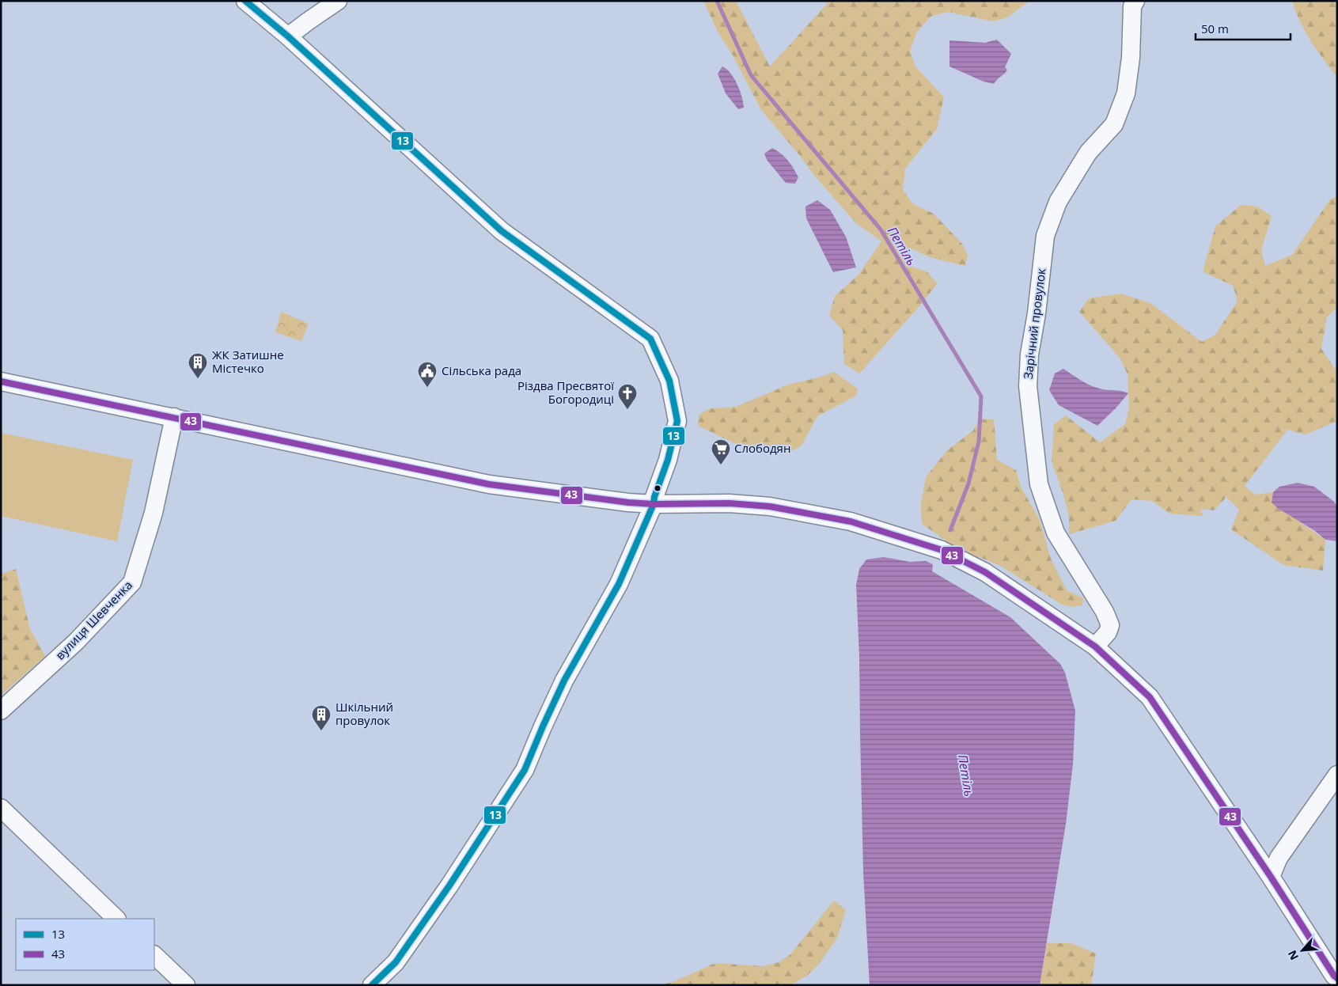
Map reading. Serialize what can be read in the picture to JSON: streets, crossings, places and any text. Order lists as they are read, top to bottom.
{
  "streets": {
    "street": ["Зарічний провулок", "вулиця Шевченка"]
  },
  "water": ["Петіль"],
  "places": {
    "building": ["ЖК Затишне Містечко", "Шкільний провулок"],
    "public building": ["Cільська рада"],
    "church": ["Різдва Пресвятої Богородиці"],
    "supermarket": ["Слободян"]
  },
  "lines": ["transit line 13", "transit line 43"],
  "legend": ["13", "43"],
  "scale_bar": "50 m",
  "north": "bottom left"
}
